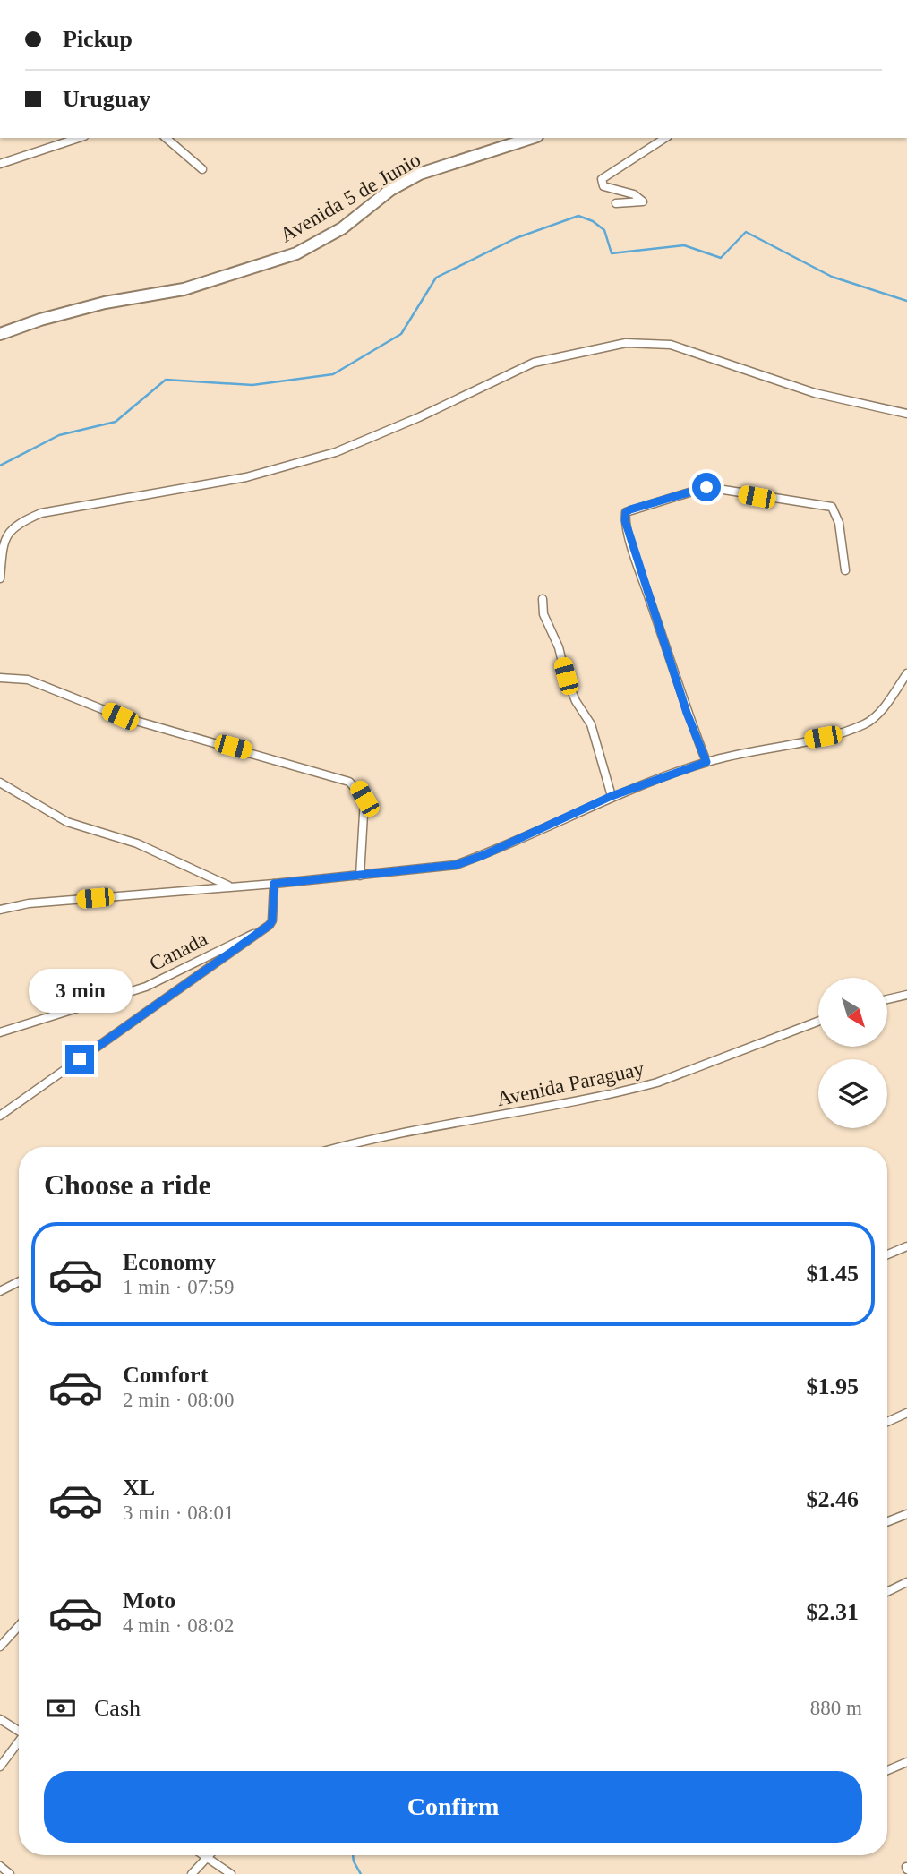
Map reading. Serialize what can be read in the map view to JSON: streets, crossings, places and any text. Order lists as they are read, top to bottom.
{
  "streets": {
    "main road": ["Avenida 5 de Junio"],
    "street": ["Canada", "Avenida Paraguay"]
  },
  "north": "bottom right",
  "page": {
    "banner": ["Pickup", "Uruguay"],
    "bubble": "3 min",
    "heading": "Choose a ride",
    "list": [
      {
        "name": "Economy",
        "note": "1 min · 07:59",
        "value": "$1.45"
      },
      {
        "name": "Comfort",
        "note": "2 min · 08:00",
        "value": "$1.95"
      },
      {
        "name": "XL",
        "note": "3 min · 08:01",
        "value": "$2.46"
      },
      {
        "name": "Moto",
        "note": "4 min · 08:02",
        "value": "$2.31"
      }
    ],
    "pay": ["Cash", "880 m"],
    "buttons": "Confirm"
  }
}
